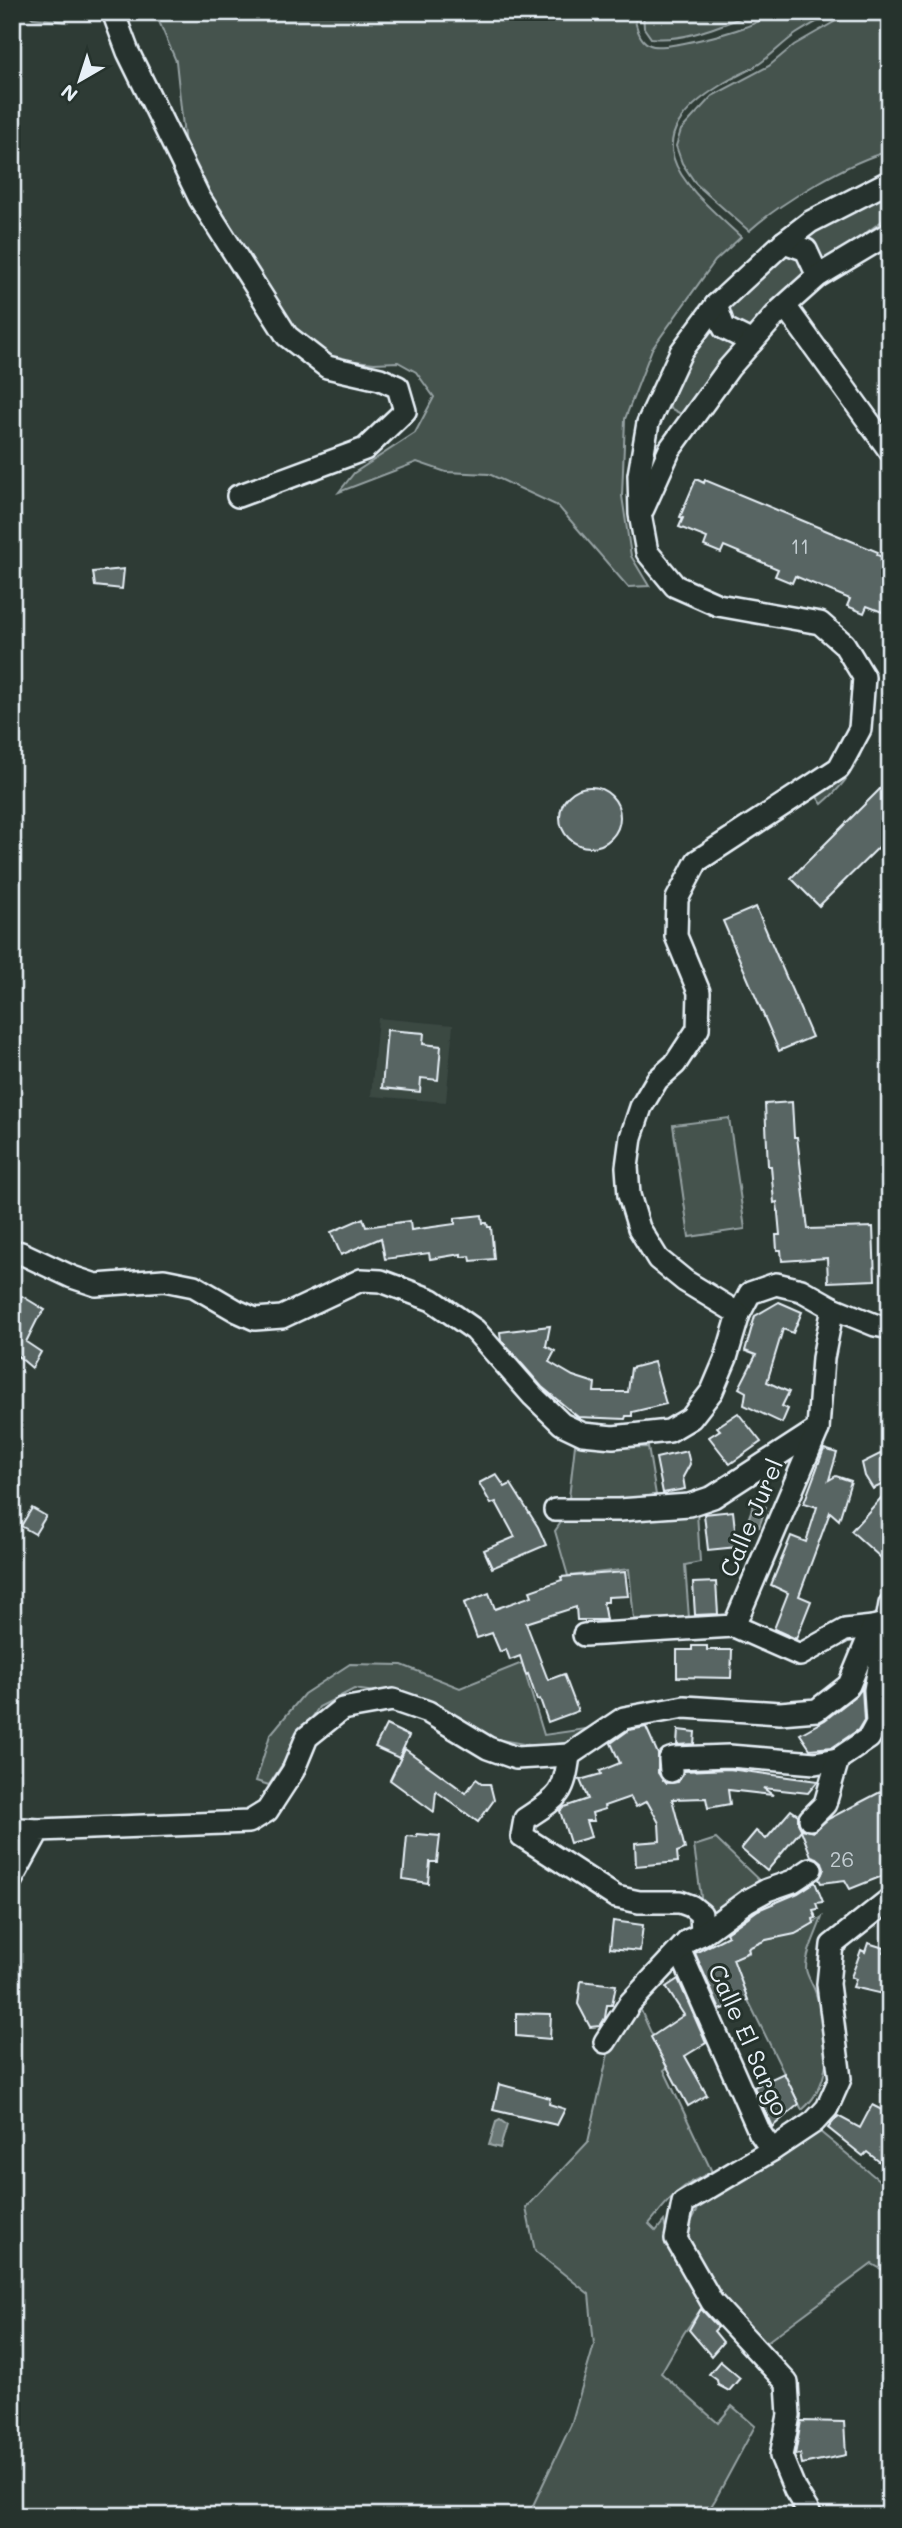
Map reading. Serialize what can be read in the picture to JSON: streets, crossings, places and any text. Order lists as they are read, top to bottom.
{
  "streets": {
    "street": ["Calle Jurel", "Calle El Sargo"]
  },
  "house_numbers": ["11", "26"],
  "north": "bottom left"
}
